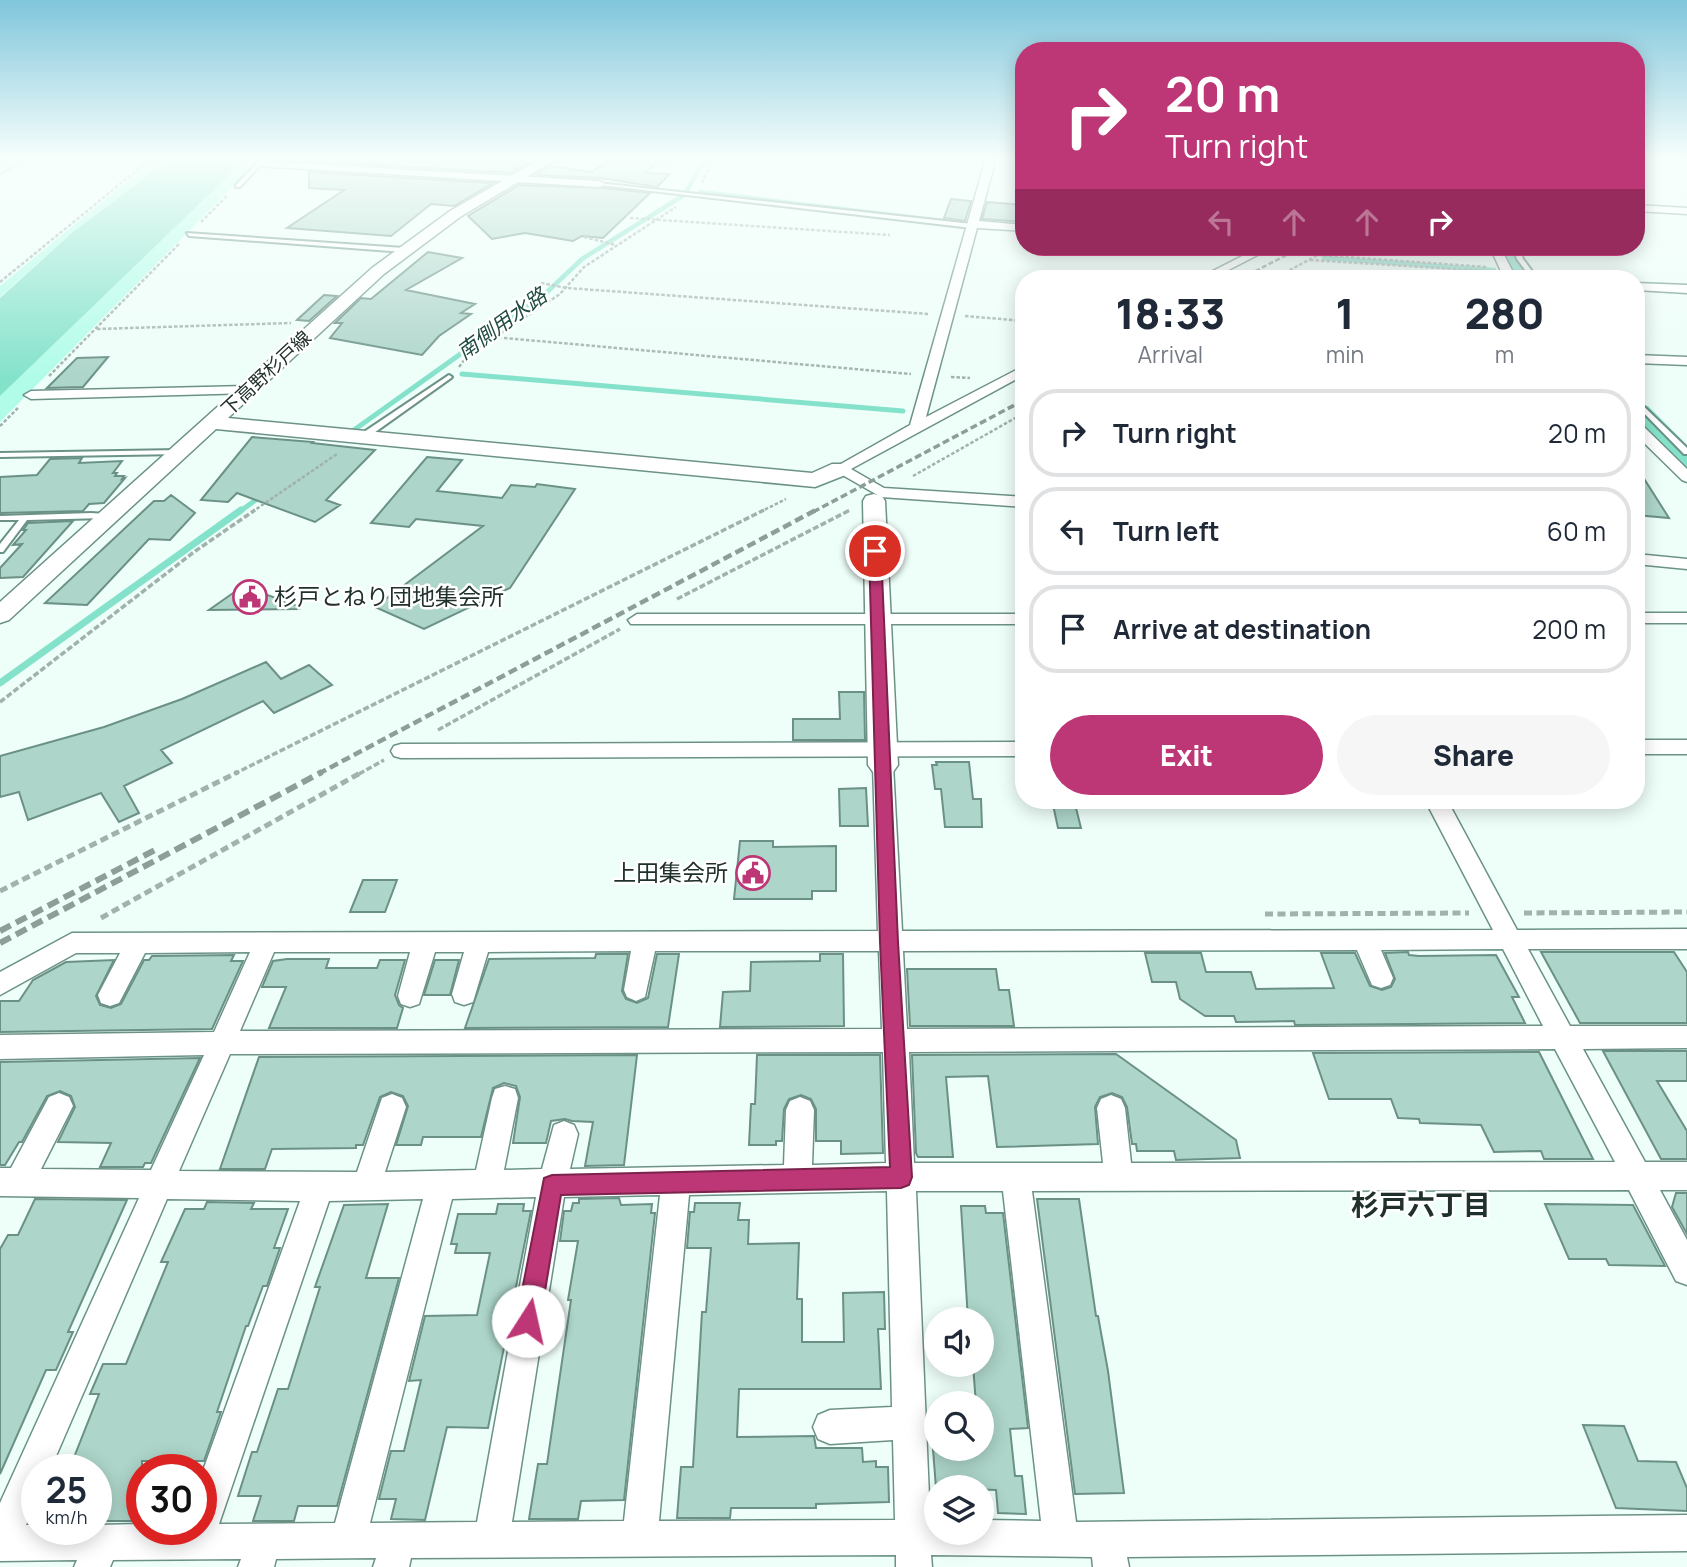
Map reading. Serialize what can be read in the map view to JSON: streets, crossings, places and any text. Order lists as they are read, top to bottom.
{
  "streets": {
    "main road": ["下高野杉戸線"]
  },
  "districts": ["杉戸六丁目"],
  "water": ["南側用水路"],
  "places": {
    "public building": ["杉戸とねり団地集会所", "上田集会所"]
  },
  "page": {
    "turn": ["20 m", "Turn right"],
    "eta": [
      "18:33",
      "Arrival",
      "1",
      "min",
      "280",
      "m"
    ],
    "list": [
      {
        "name": "Turn right",
        "value": "20 m"
      },
      {
        "name": "Turn left",
        "value": "60 m"
      },
      {
        "name": "Arrive at destination",
        "value": "200 m"
      }
    ],
    "buttons": ["Exit", "Share"],
    "speed": "25 km/h",
    "limit": "30"
  }
}
